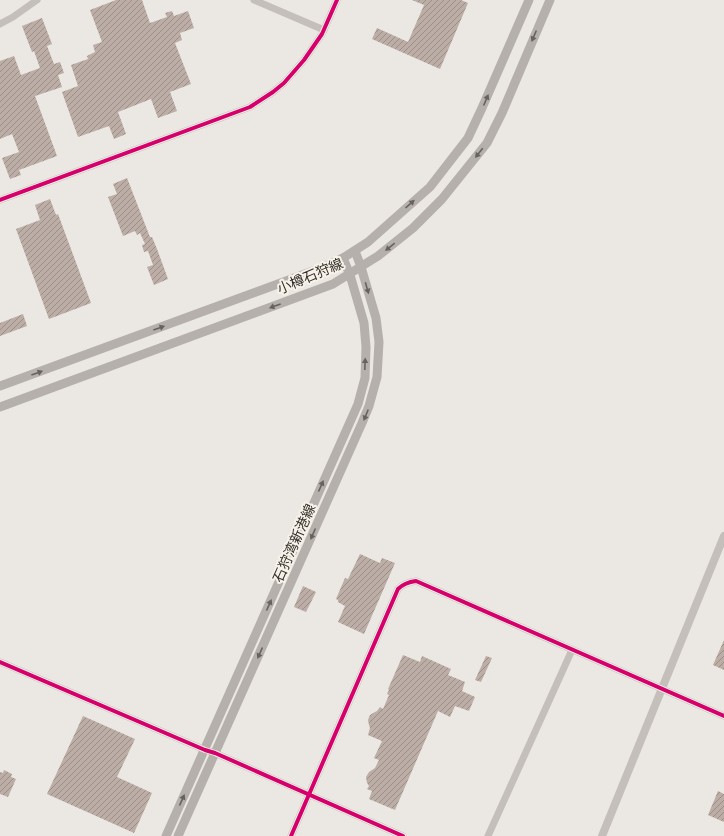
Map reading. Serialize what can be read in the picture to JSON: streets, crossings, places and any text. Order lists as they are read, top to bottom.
{
  "streets": {
    "main road": ["小樽石狩線", "石狩湾新港線"]
  },
  "crossings": [
    ["小樽石狩線", "石狩湾新港線"]
  ]
}
